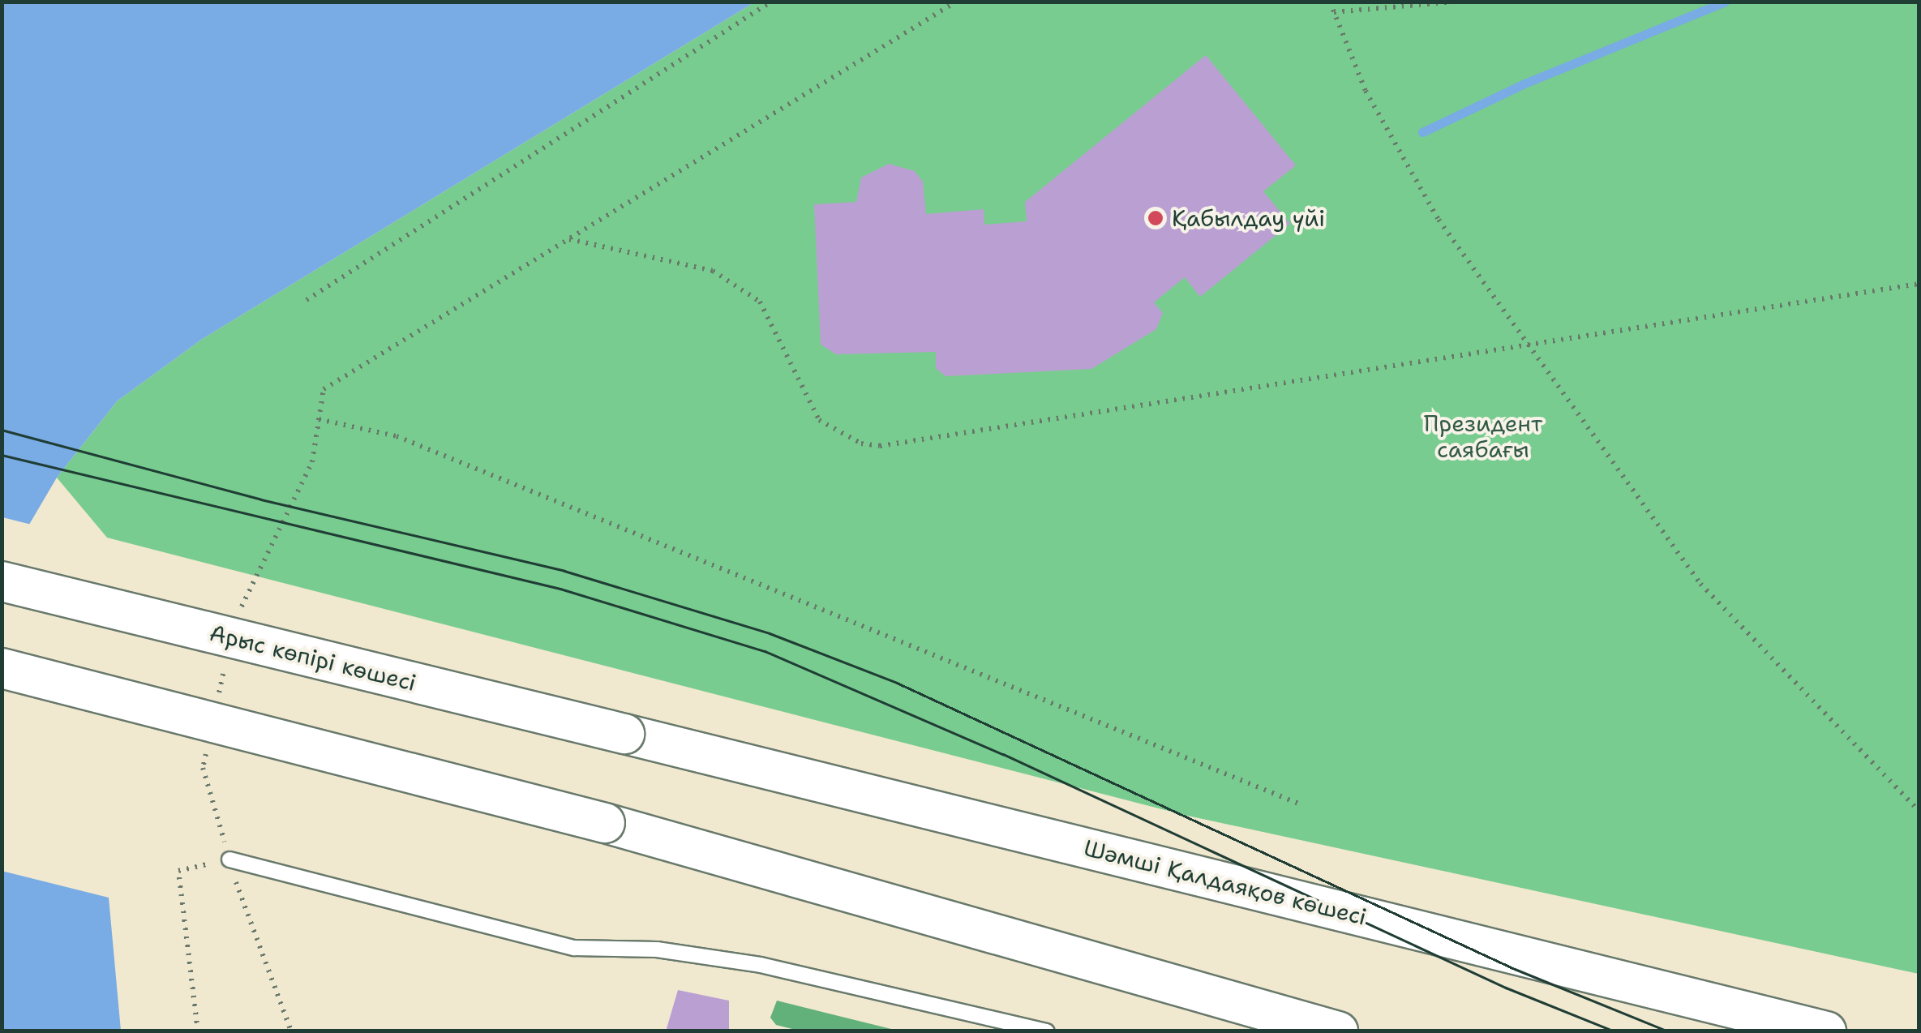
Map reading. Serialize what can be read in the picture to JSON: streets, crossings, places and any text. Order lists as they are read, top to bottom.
{
  "streets": {
    "main road": ["Арыс көпірі көшесі", "Шәмші Қалдаяқов көшесі"]
  },
  "crossings": [
    ["Арыс көпірі көшесі", "Шәмші Қалдаяқов көшесі"]
  ],
  "parks": ["Президент саябағы"],
  "places": ["Қабылдау үйі"]
}
